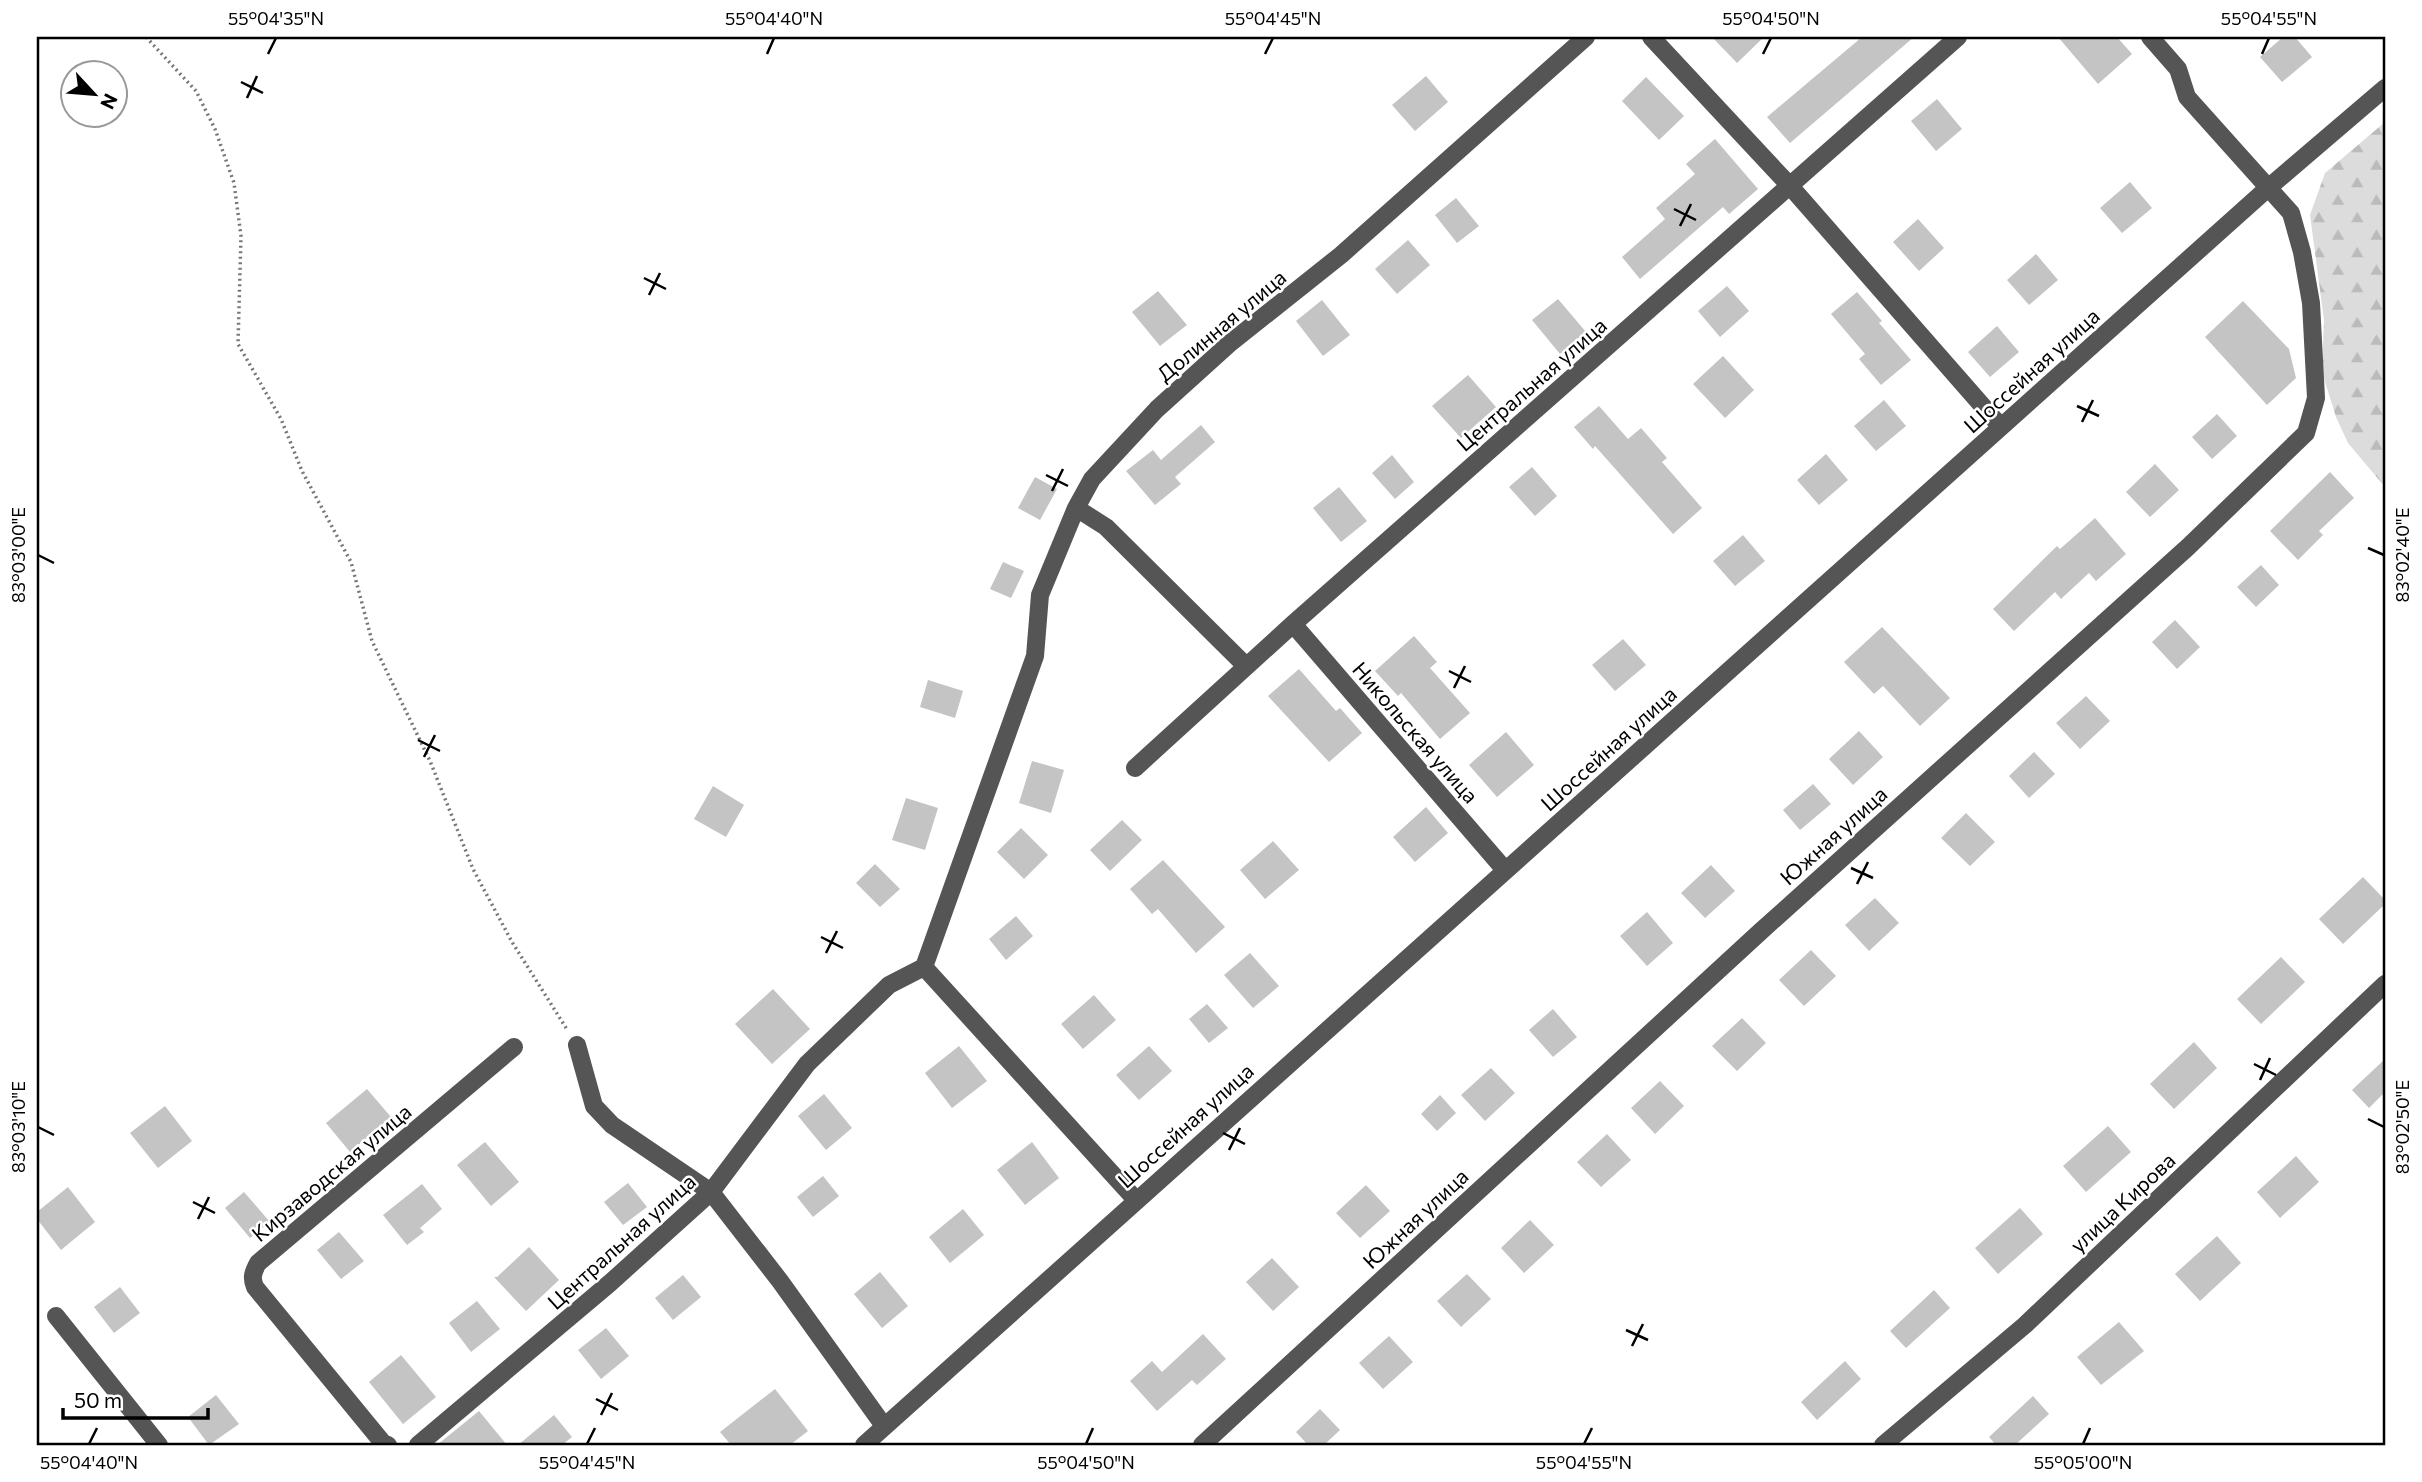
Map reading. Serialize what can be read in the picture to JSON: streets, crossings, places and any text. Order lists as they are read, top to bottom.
{
  "streets": {
    "street": [
      "Долинная улица",
      "Шоссейная улица",
      "Центральная улица",
      "Никольская улица",
      "Южная улица",
      "Кирзаводская улица",
      "улица Кирова"
    ]
  },
  "crossings": [
    ["Долинная улица", "Центральная улица"],
    ["Шоссейная улица", "Никольская улица"],
    ["Шоссейная улица", "Южная улица"],
    ["Центральная улица", "Никольская улица"]
  ],
  "scale_bar": "50 m",
  "north": "bottom right",
  "coordinates": [
    "55°04'35\"N",
    "55°04'40\"N",
    "55°04'45\"N",
    "55°04'50\"N",
    "55°04'55\"N",
    "83°02'40\"E",
    "83°03'00\"E",
    "83°02'50\"E",
    "83°03'10\"E",
    "55°05'00\"N"
  ]
}
